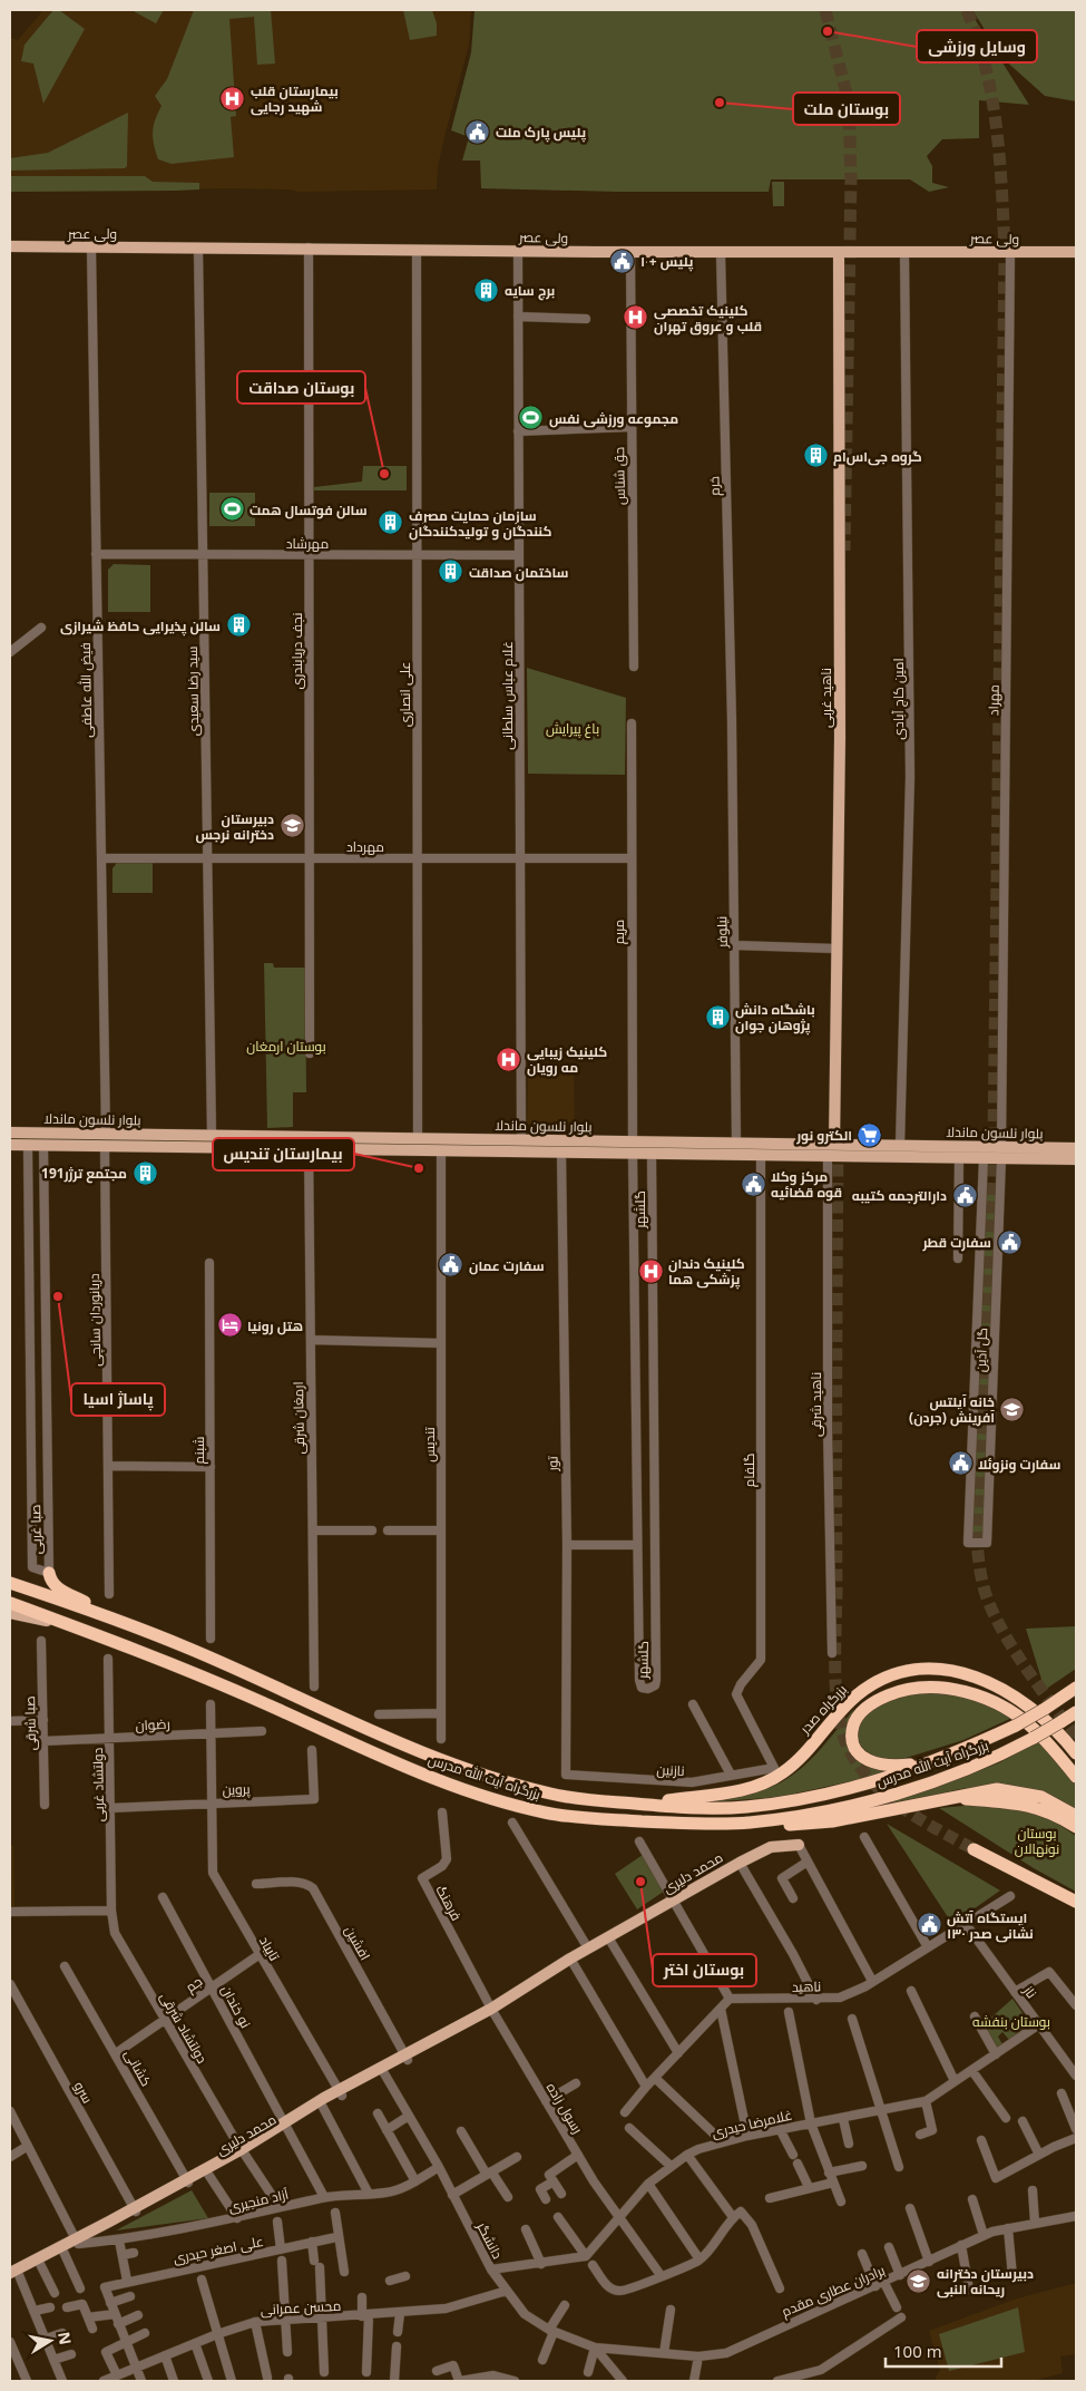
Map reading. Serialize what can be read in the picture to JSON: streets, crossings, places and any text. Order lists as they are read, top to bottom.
{
  "streets": {
    "highway": ["بزرگراه صدر", "بزرگراه آیت الله مدرس"],
    "main road": [
      "ولی عصر",
      "ناهید غربی",
      "بلوار نلسون ماندلا",
      "محمد دلیری"
    ],
    "street": [
      "حق شناس",
      "خرم",
      "مهرشاد",
      "نجف دریابندری",
      "فیض الله عاطفی",
      "سید رضا سعیدی",
      "علی انصاری",
      "غلام عباس سلطانی",
      "امین کاج آبادی",
      "مهراد",
      "مهرداد",
      "مریم",
      "نیلوفر",
      "گلشهر",
      "دریانوردان سانچی",
      "گل آذین",
      "ناهید شرقی",
      "ارمغان شرقی",
      "تندیس",
      "شبنم",
      "تور",
      "گلفام",
      "صبا غربی",
      "صبا شرقی",
      "رضوان",
      "نازنین",
      "دولتشاد غربی",
      "پروین",
      "فرهنگ",
      "افشین",
      "تایباد",
      "جم",
      "ناهید",
      "ناز",
      "نو خندان",
      "دولتشاد شرقی",
      "کشانی",
      "سرو",
      "رسول زاده",
      "غلامرضا حیدری",
      "آزاد منجیری",
      "دانشگر",
      "علی اصغر حیدری",
      "برادران عطاری مقدم",
      "محسن عمرانی"
    ]
  },
  "crossings": [
    ["ولی عصر", "حق شناس"],
    ["ولی عصر", "خرم"],
    ["ولی عصر", "نجف دریابندری"],
    ["ولی عصر", "فیض الله عاطفی"],
    ["ولی عصر", "سید رضا سعیدی"],
    ["ولی عصر", "علی انصاری"],
    ["ولی عصر", "غلام عباس سلطانی"],
    ["ولی عصر", "ناهید غربی"],
    ["ولی عصر", "امین کاج آبادی"],
    ["ولی عصر", "مهراد"],
    ["خرم", "نیلوفر"],
    ["مهرشاد", "نجف دریابندری"],
    ["مهرشاد", "فیض الله عاطفی"],
    ["مهرشاد", "سید رضا سعیدی"],
    ["مهرشاد", "علی انصاری"],
    ["مهرشاد", "غلام عباس سلطانی"],
    ["نجف دریابندری", "مهرداد"],
    ["فیض الله عاطفی", "مهرداد"],
    ["فیض الله عاطفی", "بلوار نلسون ماندلا"],
    ["سید رضا سعیدی", "مهرداد"],
    ["سید رضا سعیدی", "بلوار نلسون ماندلا"],
    ["علی انصاری", "مهرداد"],
    ["علی انصاری", "بلوار نلسون ماندلا"],
    ["غلام عباس سلطانی", "مهرداد"],
    ["غلام عباس سلطانی", "بلوار نلسون ماندلا"],
    ["ناهید غربی", "بلوار نلسون ماندلا"],
    ["امین کاج آبادی", "بلوار نلسون ماندلا"],
    ["مهراد", "بلوار نلسون ماندلا"],
    ["مهراد", "گل آذین"],
    ["مهرداد", "مریم"],
    ["مریم", "بلوار نلسون ماندلا"],
    ["نیلوفر", "بلوار نلسون ماندلا"],
    ["بلوار نلسون ماندلا", "گلشهر"],
    ["بلوار نلسون ماندلا", "دریانوردان سانچی"],
    ["بلوار نلسون ماندلا", "گل آذین"],
    ["بلوار نلسون ماندلا", "ناهید شرقی"],
    ["بلوار نلسون ماندلا", "ارمغان شرقی"],
    ["بلوار نلسون ماندلا", "تندیس"],
    ["بلوار نلسون ماندلا", "تور"],
    ["بلوار نلسون ماندلا", "گلفام"],
    ["بلوار نلسون ماندلا", "صبا غربی"],
    ["تور", "نازنین"],
    ["گلفام", "نازنین"],
    ["بزرگراه صدر", "بزرگراه آیت الله مدرس"],
    ["صبا شرقی", "رضوان"],
    ["رضوان", "دولتشاد غربی"],
    ["رضوان", "تایباد"],
    ["دولتشاد غربی", "پروین"],
    ["دولتشاد غربی", "دولتشاد شرقی"],
    ["پروین", "تایباد"],
    ["محمد دلیری", "فرهنگ"],
    ["محمد دلیری", "افشین"],
    ["محمد دلیری", "تایباد"],
    ["محمد دلیری", "نو خندان"],
    ["محمد دلیری", "دولتشاد شرقی"],
    ["محمد دلیری", "کشانی"],
    ["محمد دلیری", "سرو"],
    ["محمد دلیری", "رسول زاده"],
    ["محمد دلیری", "آزاد منجیری"],
    ["محمد دلیری", "دانشگر"],
    ["فرهنگ", "رسول زاده"],
    ["تایباد", "جم"],
    ["جم", "نو خندان"],
    ["جم", "دولتشاد شرقی"],
    ["جم", "کشانی"],
    ["ناهید", "ناز"],
    ["ناز", "غلامرضا حیدری"],
    ["نو خندان", "آزاد منجیری"],
    ["دولتشاد شرقی", "آزاد منجیری"],
    ["رسول زاده", "غلامرضا حیدری"],
    ["آزاد منجیری", "دانشگر"],
    ["دانشگر", "برادران عطاری مقدم"],
    ["دانشگر", "محسن عمرانی"]
  ],
  "parks": [
    "باغ پیرایش",
    "بوستان ارمغان",
    "بوستان نونهالان",
    "بوستان بنفشه"
  ],
  "places": {
    "other": [
      "وسایل ورزشی",
      "بوستان ملت",
      "بوستان صداقت",
      "بیمارستان تندیس",
      "پاساژ اسیا",
      "بوستان اختر"
    ],
    "hospital": [
      "بیمارستان قلب شهید رجایی",
      "کلینیک تخصصی قلب و عروق تهران",
      "کلینیک زیبایی مه رویان",
      "کلینیک دندان پزشکی هما"
    ],
    "public building": [
      "پلیس پارک ملت",
      "پلیس +۱۰",
      "مرکز وکلا قوه قضائیه",
      "دارالترجمه کتیبه",
      "سفارت قطر",
      "سفارت عمان",
      "سفارت ونزوئلا",
      "ایستگاه آتش نشانی صدر ۱۳۰"
    ],
    "building": [
      "برج سایه",
      "گروه جی‌اس‌ام",
      "سازمان حمایت مصرف کنندگان و تولیدکنندگان",
      "ساختمان صداقت",
      "سالن پذیرایی حافظ شیرازی",
      "باشگاه دانش پژوهان جوان",
      "مجتمع ترژر191"
    ],
    "sports": ["مجموعه ورزشی نفس", "سالن فوتسال همت"],
    "school or university": ["دبیرستان دخترانه نرجس", "خانه آیلتس آفرینش (جردن)", "دبیرستان دخترانه ریحانه النبی"],
    "supermarket": ["الكترو نور"],
    "hotel": ["هتل رونیا"]
  },
  "scale_bar": "100 m",
  "north": "right"
}
